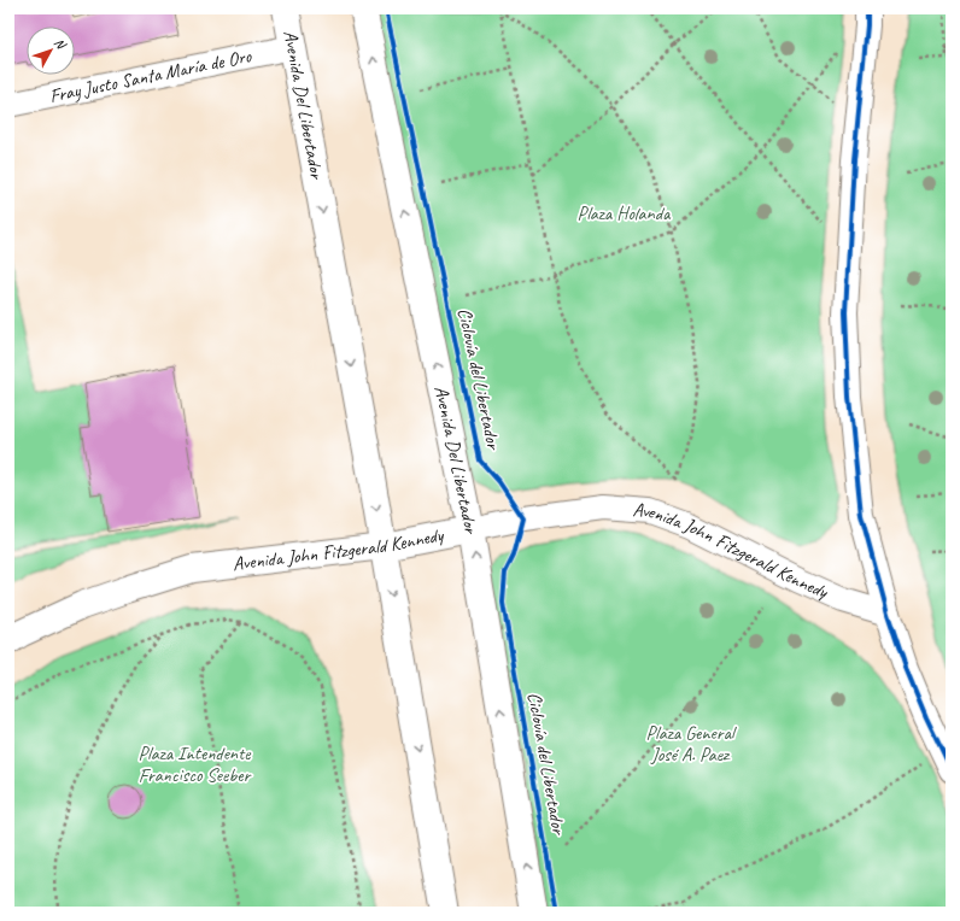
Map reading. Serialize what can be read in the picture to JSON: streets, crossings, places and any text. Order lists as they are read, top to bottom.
{
  "streets": {
    "main road": ["Avenida Del Libertador", "Avenida John Fitzgerald Kennedy"],
    "street": ["Fray Justo Santa María de Oro"],
    "cycle path": ["Ciclovía del Libertador"]
  },
  "crossings": [
    ["Fray Justo Santa María de Oro", "Avenida Del Libertador"],
    ["Avenida Del Libertador", "Avenida John Fitzgerald Kennedy"]
  ],
  "parks": ["Plaza Holanda", "Plaza General José A. Paez", "Plaza Intendente Francisco Seeber"],
  "north": "top right"
}
